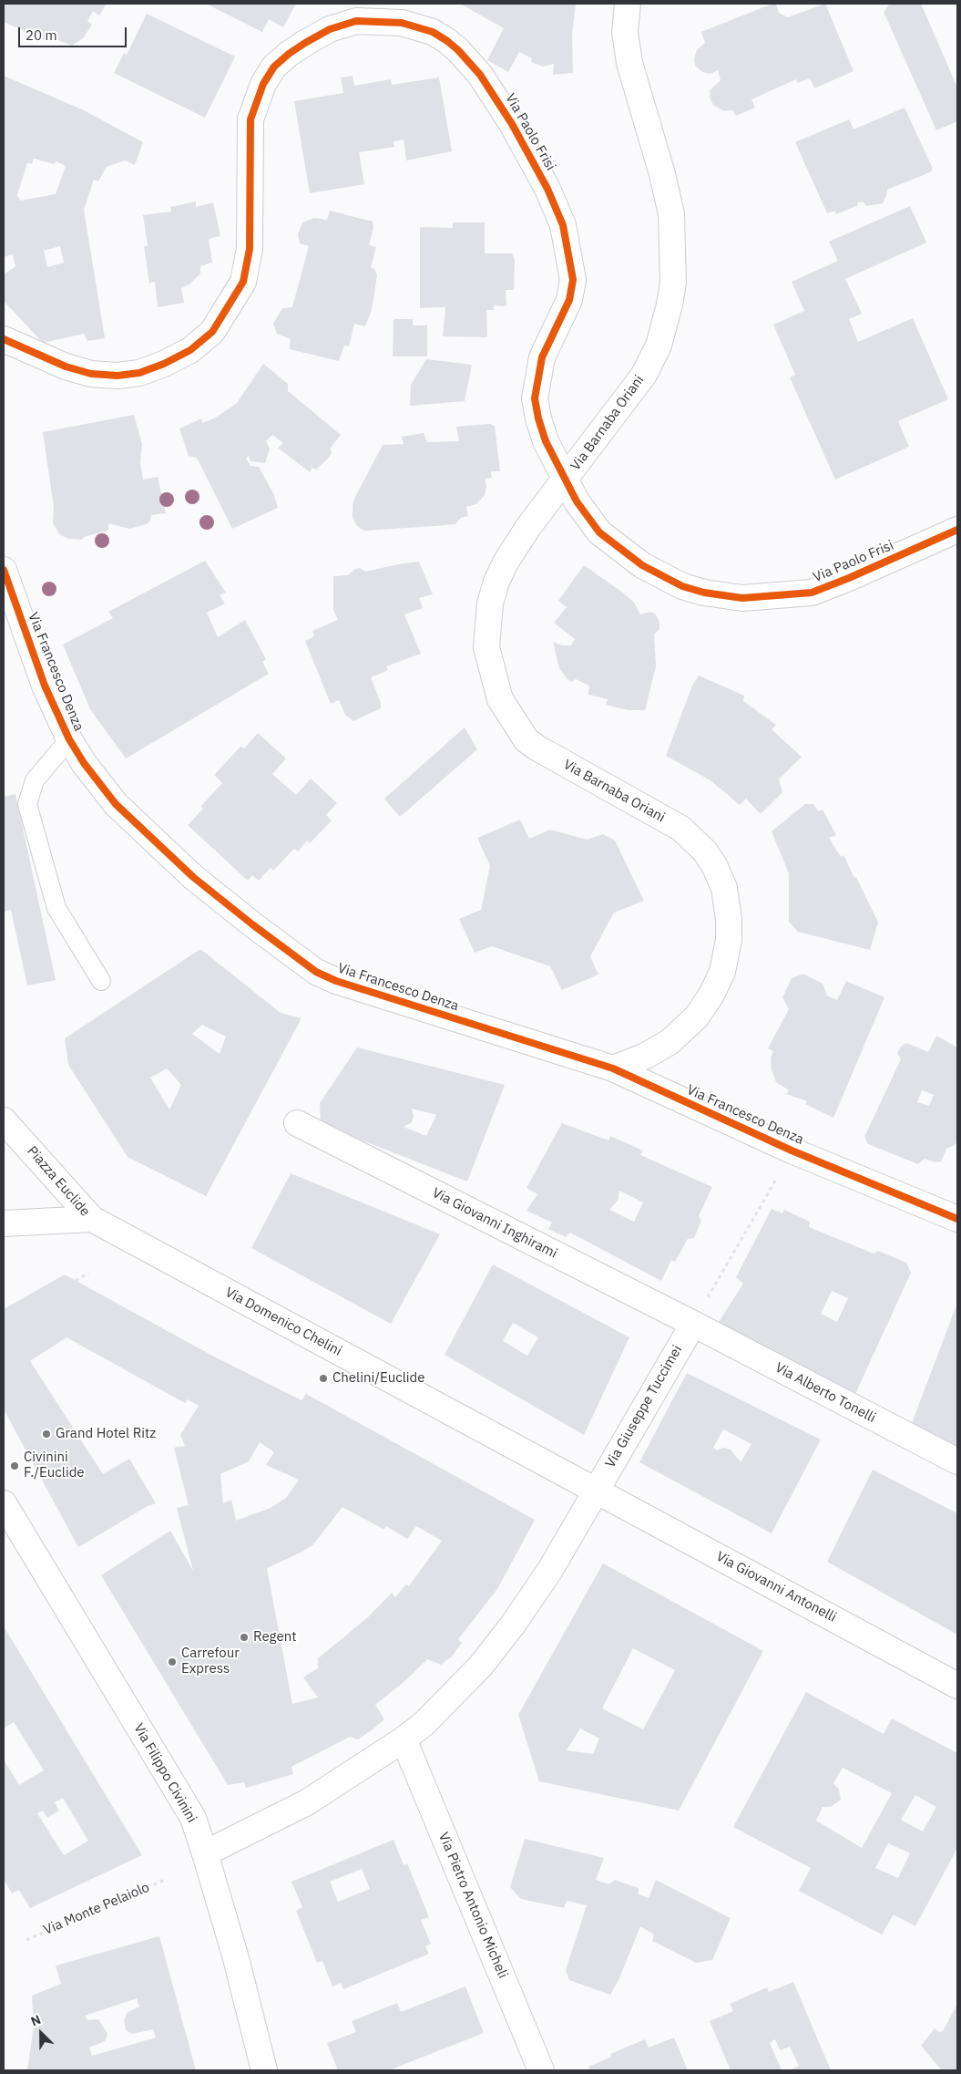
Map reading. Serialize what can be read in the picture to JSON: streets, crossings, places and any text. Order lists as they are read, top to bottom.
{
  "streets": {
    "street": [
      "Via Paolo Frisi",
      "Via Barnaba Oriani",
      "Via Francesco Denza",
      "Piazza Euclide",
      "Via Giovanni Inghirami",
      "Via Domenico Chelini",
      "Via Alberto Tonelli",
      "Via Giuseppe Tuccimei",
      "Via Giovanni Antonelli",
      "Via Filippo Civinini",
      "Via Pietro Antonio Micheli"
    ],
    "path": ["Via Monte Pelaiolo"]
  },
  "crossings": [
    ["Via Paolo Frisi", "Via Barnaba Oriani"],
    ["Via Barnaba Oriani", "Via Francesco Denza"],
    ["Piazza Euclide", "Via Domenico Chelini"],
    ["Via Giovanni Inghirami", "Via Alberto Tonelli"],
    ["Via Giovanni Inghirami", "Via Giuseppe Tuccimei"],
    ["Via Domenico Chelini", "Via Giuseppe Tuccimei"],
    ["Via Domenico Chelini", "Via Giovanni Antonelli"],
    ["Via Alberto Tonelli", "Via Giuseppe Tuccimei"],
    ["Via Giuseppe Tuccimei", "Via Giovanni Antonelli"],
    ["Via Giuseppe Tuccimei", "Via Filippo Civinini"],
    ["Via Giuseppe Tuccimei", "Via Pietro Antonio Micheli"]
  ],
  "places": [
    "Chelini/Euclide",
    "Grand Hotel Ritz",
    "Civinini F./Euclide",
    "Regent",
    "Carrefour Express"
  ],
  "scale_bar": "20 m",
  "north": "top left"
}
